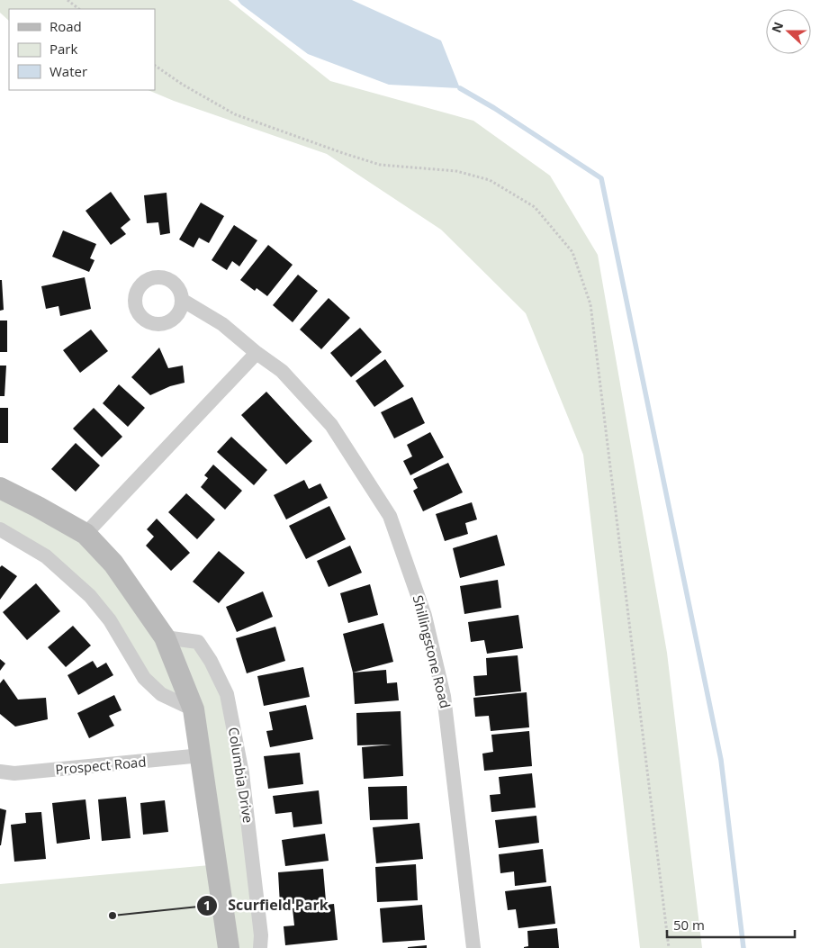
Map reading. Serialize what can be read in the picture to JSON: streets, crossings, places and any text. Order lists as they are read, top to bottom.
{
  "streets": {
    "street": ["Shillingstone Road", "Prospect Road", "Columbia Drive"]
  },
  "places": ["Scurfield Park"],
  "legend": ["Road", "Park", "Water"],
  "scale_bar": "50 m",
  "north": "left"
}
